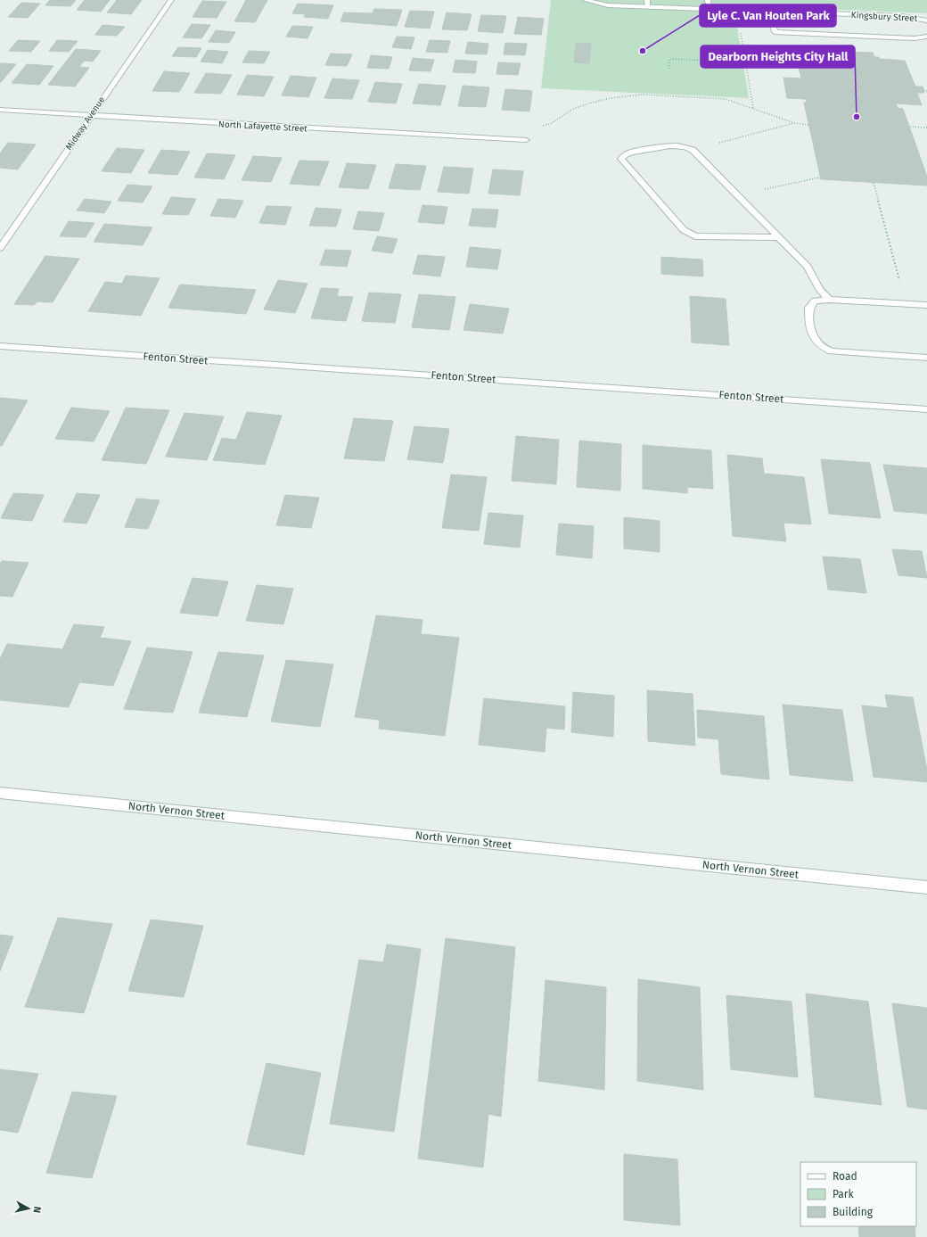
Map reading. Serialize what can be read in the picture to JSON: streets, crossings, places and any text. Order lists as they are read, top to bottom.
{
  "streets": {
    "street": [
      "Kingsbury Street",
      "Midway Avenue",
      "North Lafayette Street",
      "Fenton Street",
      "North Vernon Street"
    ]
  },
  "crossings": [
    ["Midway Avenue", "North Lafayette Street"]
  ],
  "places": ["Lyle C. Van Houten Park", "Dearborn Heights City Hall"],
  "legend": ["Road", "Park", "Building"],
  "north": "right"
}
